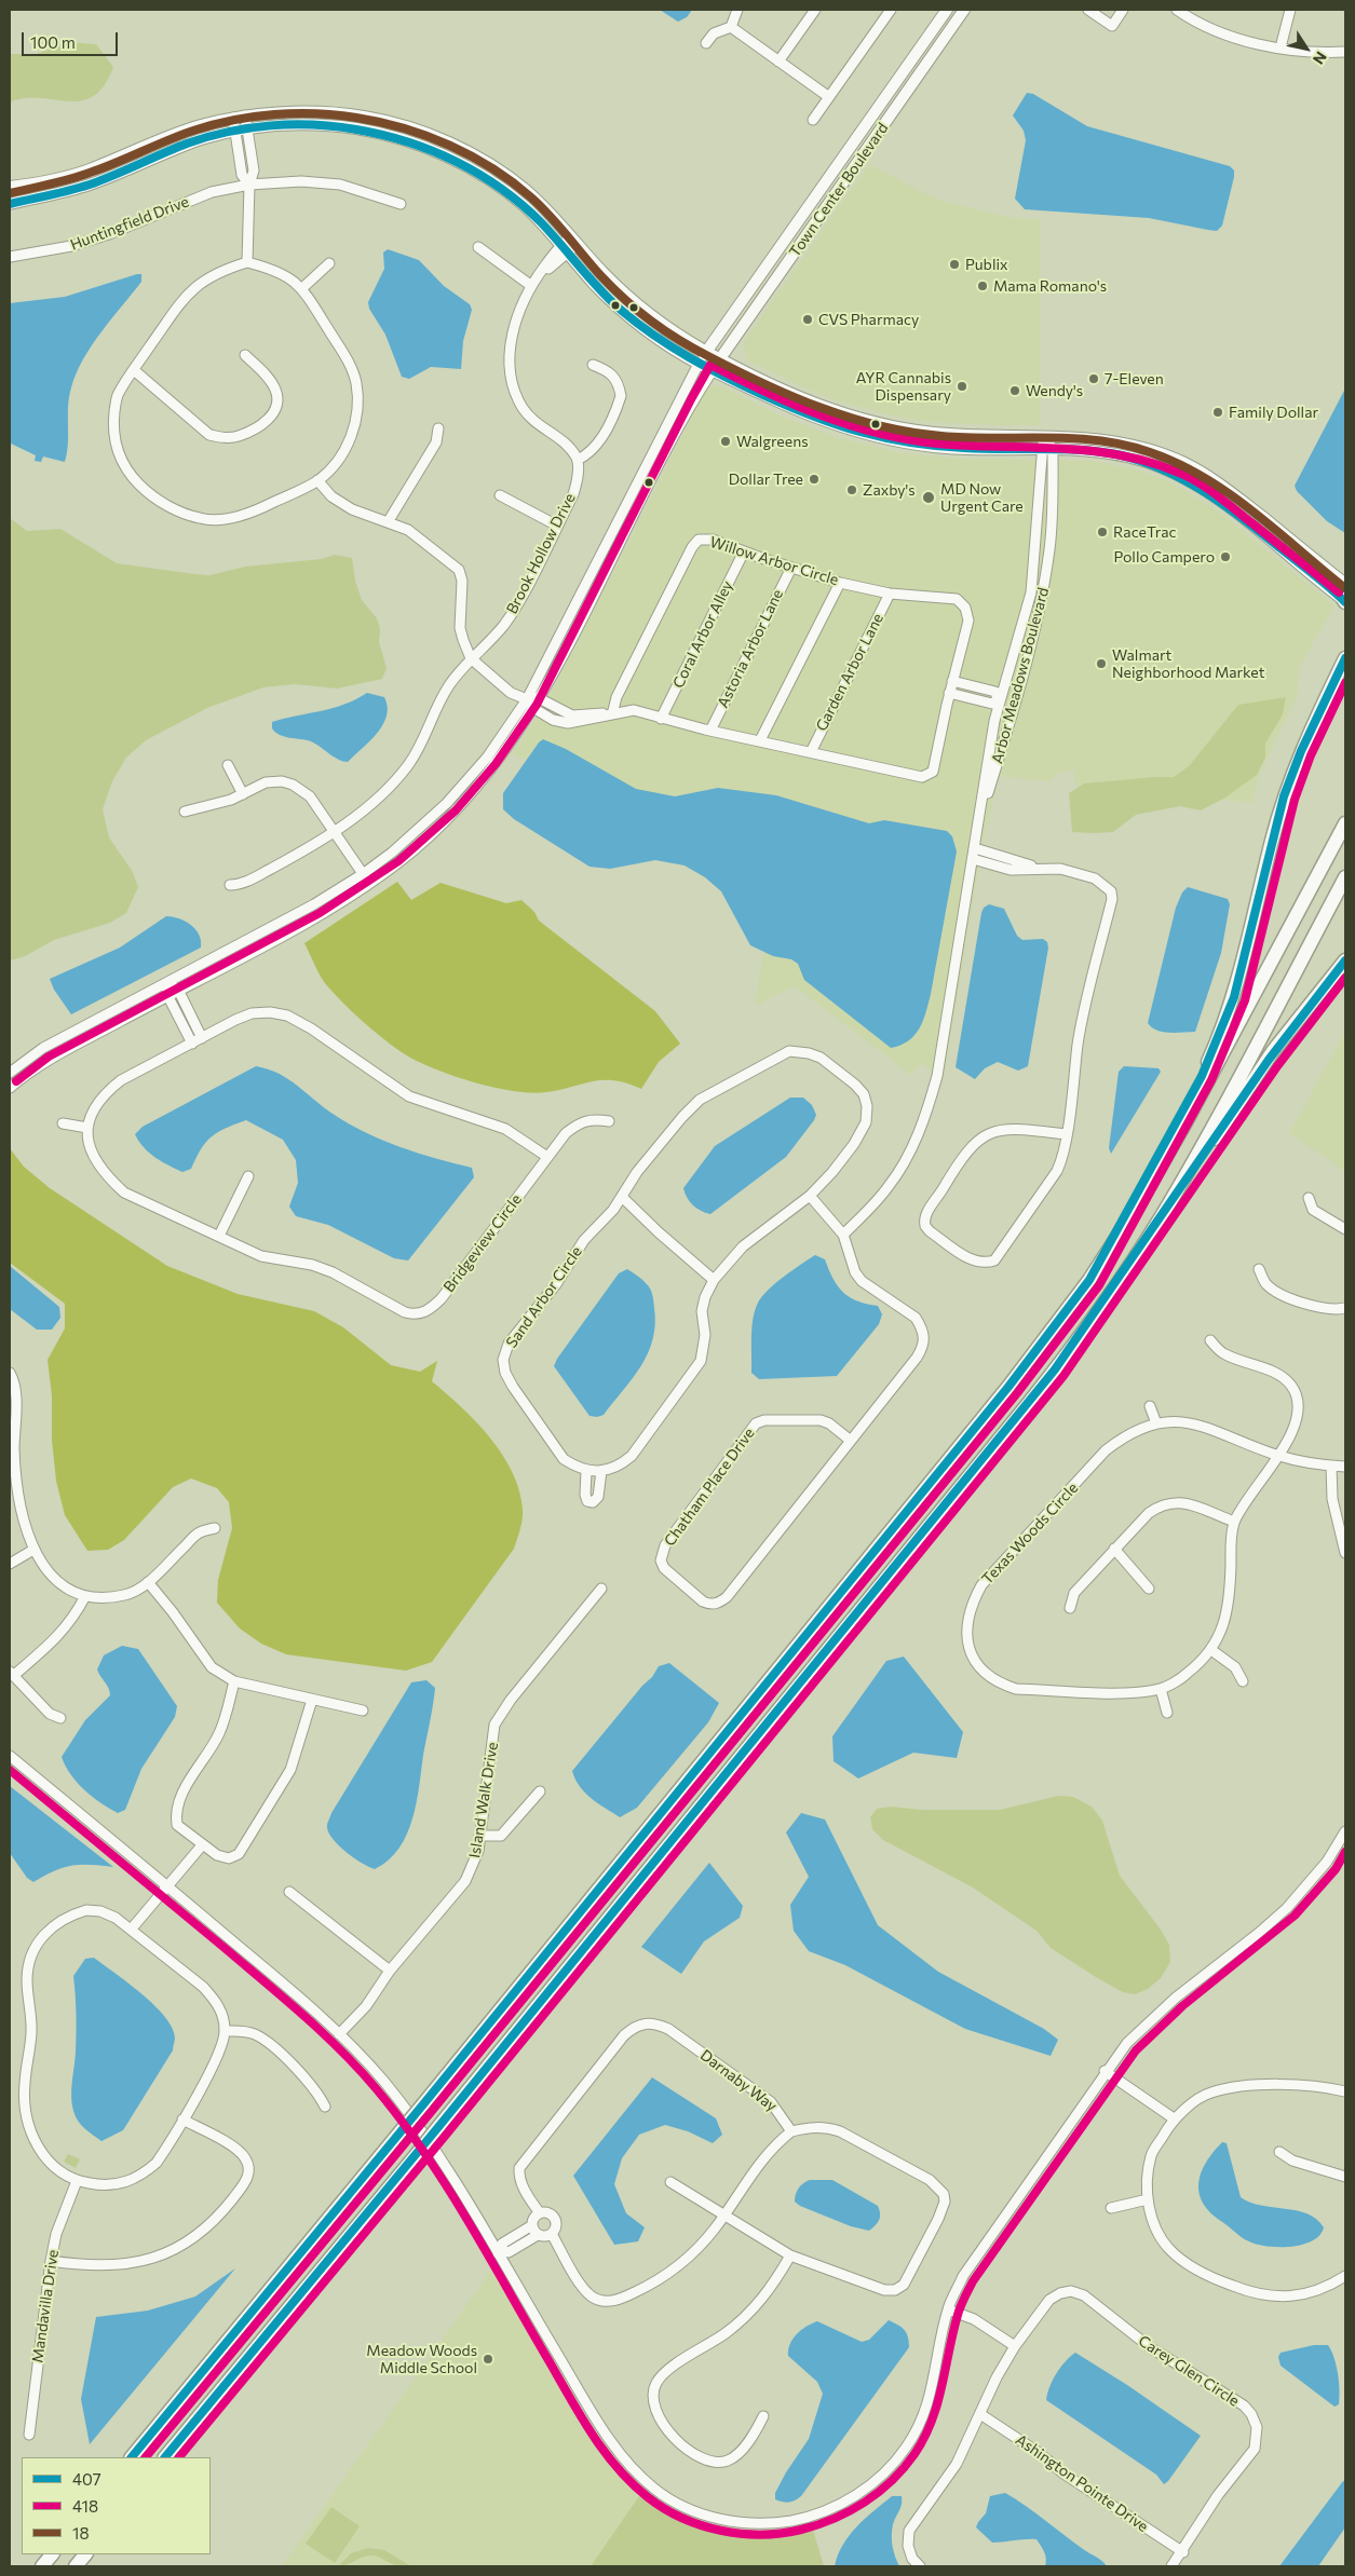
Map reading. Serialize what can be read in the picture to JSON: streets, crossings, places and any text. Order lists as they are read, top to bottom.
{
  "streets": {
    "main road": ["Town Center Boulevard"],
    "street": [
      "Huntingfield Drive",
      "Brook Hollow Drive",
      "Willow Arbor Circle",
      "Coral Arbor Alley",
      "Astoria Arbor Lane",
      "Garden Arbor Lane",
      "Arbor Meadows Boulevard",
      "Bridgeview Circle",
      "Sand Arbor Circle",
      "Chatham Place Drive",
      "Texas Woods Circle",
      "Island Walk Drive",
      "Darnaby Way",
      "Mandavilla Drive",
      "Carey Glen Circle",
      "Ashington Pointe Drive"
    ]
  },
  "crossings": [
    ["Willow Arbor Circle", "Coral Arbor Alley"],
    ["Willow Arbor Circle", "Astoria Arbor Lane"],
    ["Willow Arbor Circle", "Garden Arbor Lane"],
    ["Arbor Meadows Boulevard", "Chatham Place Drive"],
    ["Carey Glen Circle", "Ashington Pointe Drive"]
  ],
  "places": [
    "Publix",
    "Mama Romano's",
    "CVS Pharmacy",
    "7-Eleven",
    "AYR Cannabis Dispensary",
    "Wendy's",
    "Family Dollar",
    "Walgreens",
    "Dollar Tree",
    "Zaxby's",
    "MD Now Urgent Care",
    "RaceTrac",
    "Pollo Campero",
    "Walmart Neighborhood Market",
    "Meadow Woods Middle School"
  ],
  "lines": ["transit line 18", "transit line 407", "transit line 418"],
  "legend": ["407", "418", "18"],
  "scale_bar": "100 m",
  "north": "bottom right"
}
